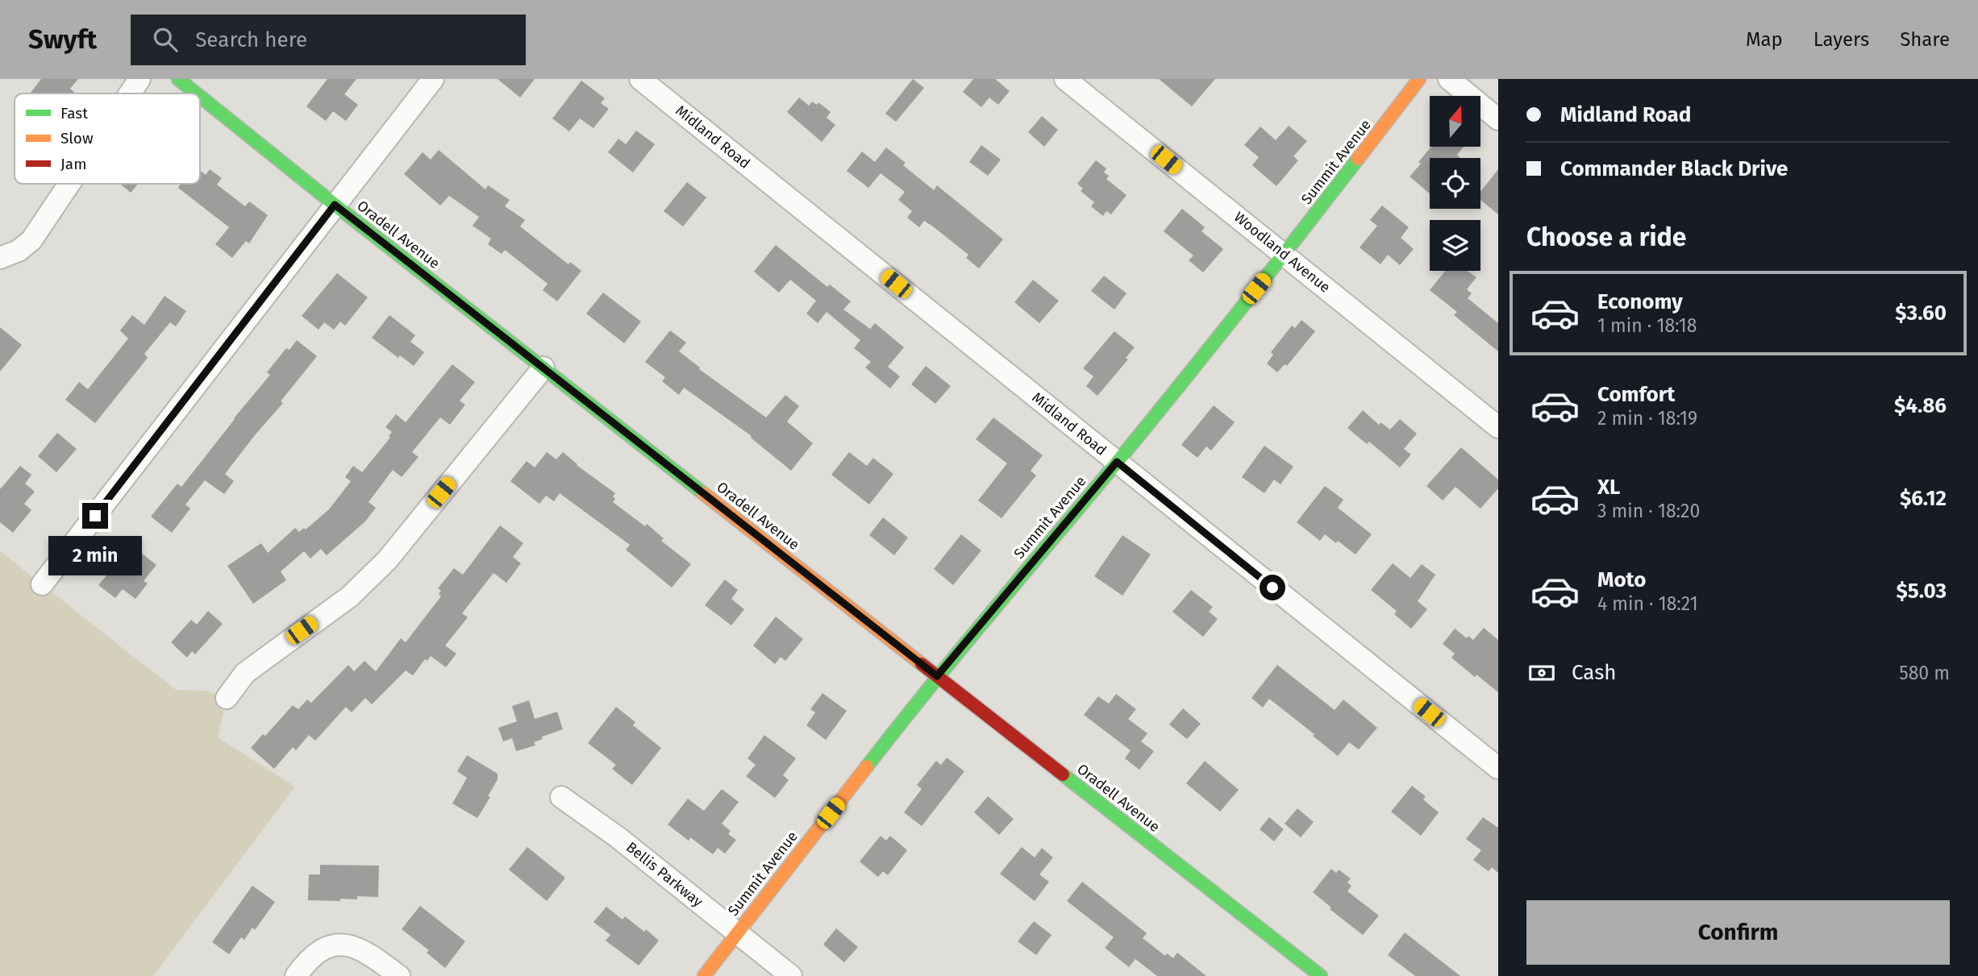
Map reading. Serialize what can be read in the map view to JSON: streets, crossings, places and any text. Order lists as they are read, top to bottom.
{
  "streets": {
    "main road": ["Summit Avenue", "Oradell Avenue"],
    "street": ["Midland Road", "Woodland Avenue", "Bellis Parkway"]
  },
  "crossings": [
    ["Midland Road", "Summit Avenue"],
    ["Summit Avenue", "Oradell Avenue"],
    ["Summit Avenue", "Woodland Avenue"],
    ["Summit Avenue", "Bellis Parkway"]
  ],
  "legend": ["Fast", "Slow", "Jam"],
  "north": "top",
  "page": {
    "header": "Swyft",
    "search": "Search here",
    "nav": ["Map", "Layers", "Share"],
    "banner": ["Midland Road", "Commander Black Drive"],
    "heading": "Choose a ride",
    "list": [
      {
        "name": "Economy",
        "note": "1 min · 18:18",
        "value": "$3.60"
      },
      {
        "name": "Comfort",
        "note": "2 min · 18:19",
        "value": "$4.86"
      },
      {
        "name": "XL",
        "note": "3 min · 18:20",
        "value": "$6.12"
      },
      {
        "name": "Moto",
        "note": "4 min · 18:21",
        "value": "$5.03"
      }
    ],
    "bubble": "2 min",
    "pay": ["Cash", "580 m"],
    "buttons": "Confirm"
  }
}
